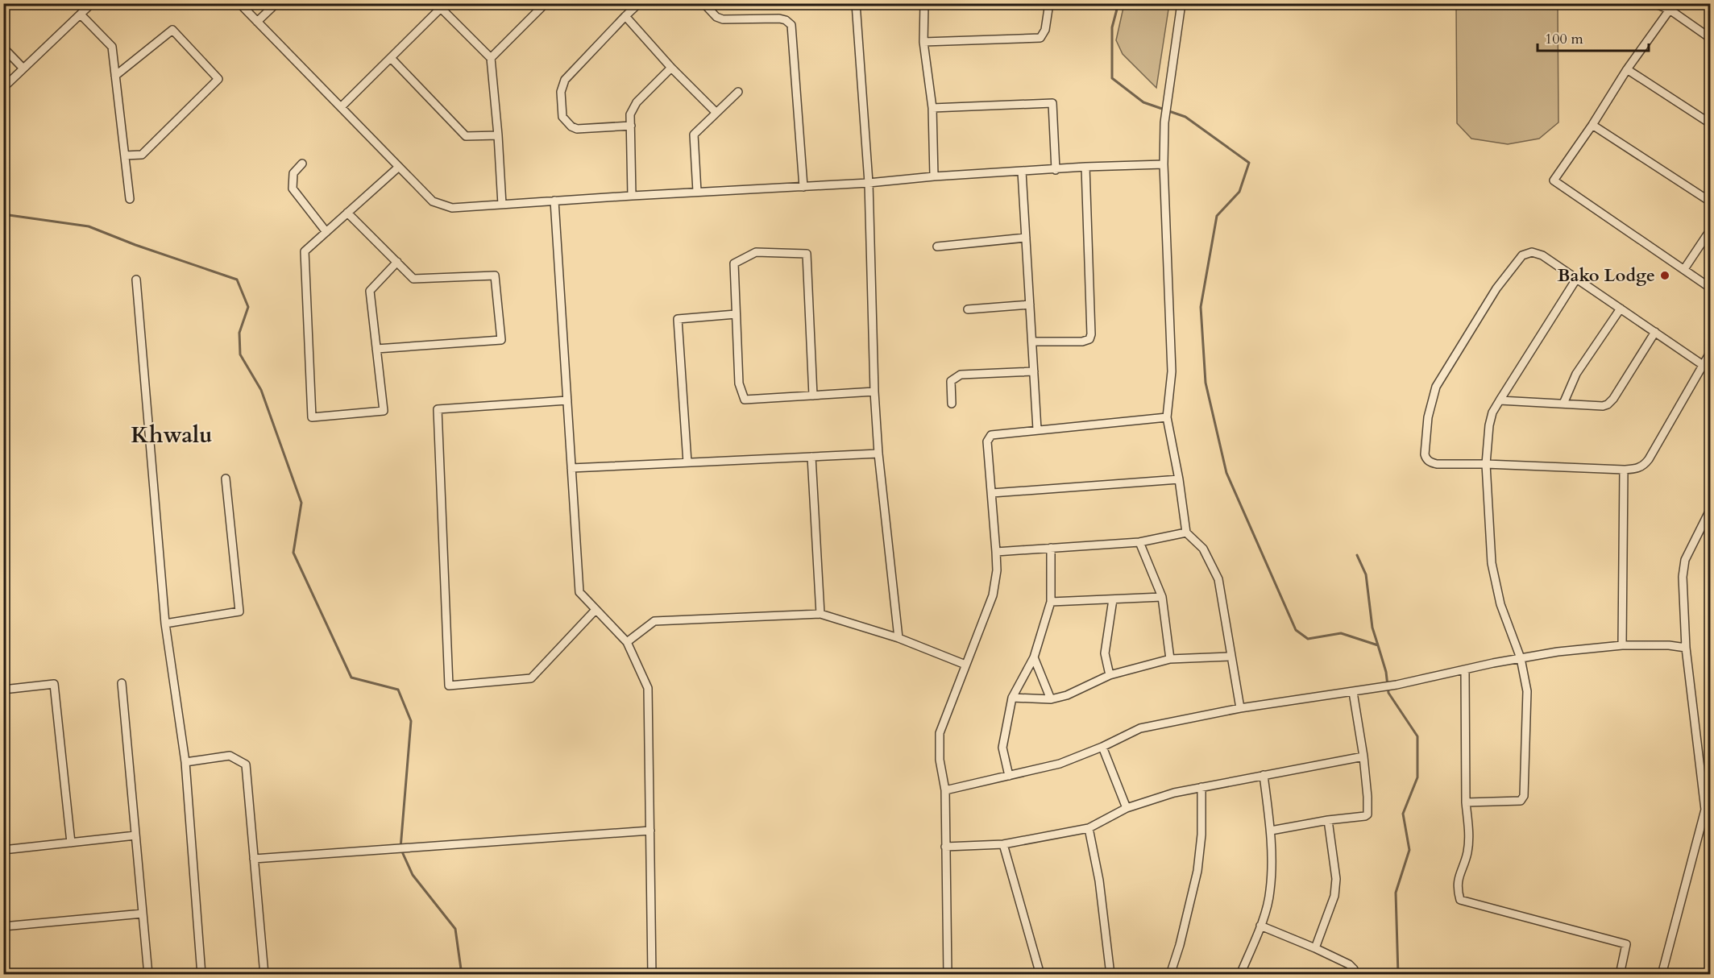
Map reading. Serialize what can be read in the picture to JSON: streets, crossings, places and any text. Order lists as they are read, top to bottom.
{
  "districts": ["Khwalu"],
  "places": ["Bako Lodge"],
  "scale_bar": "100 m"
}
